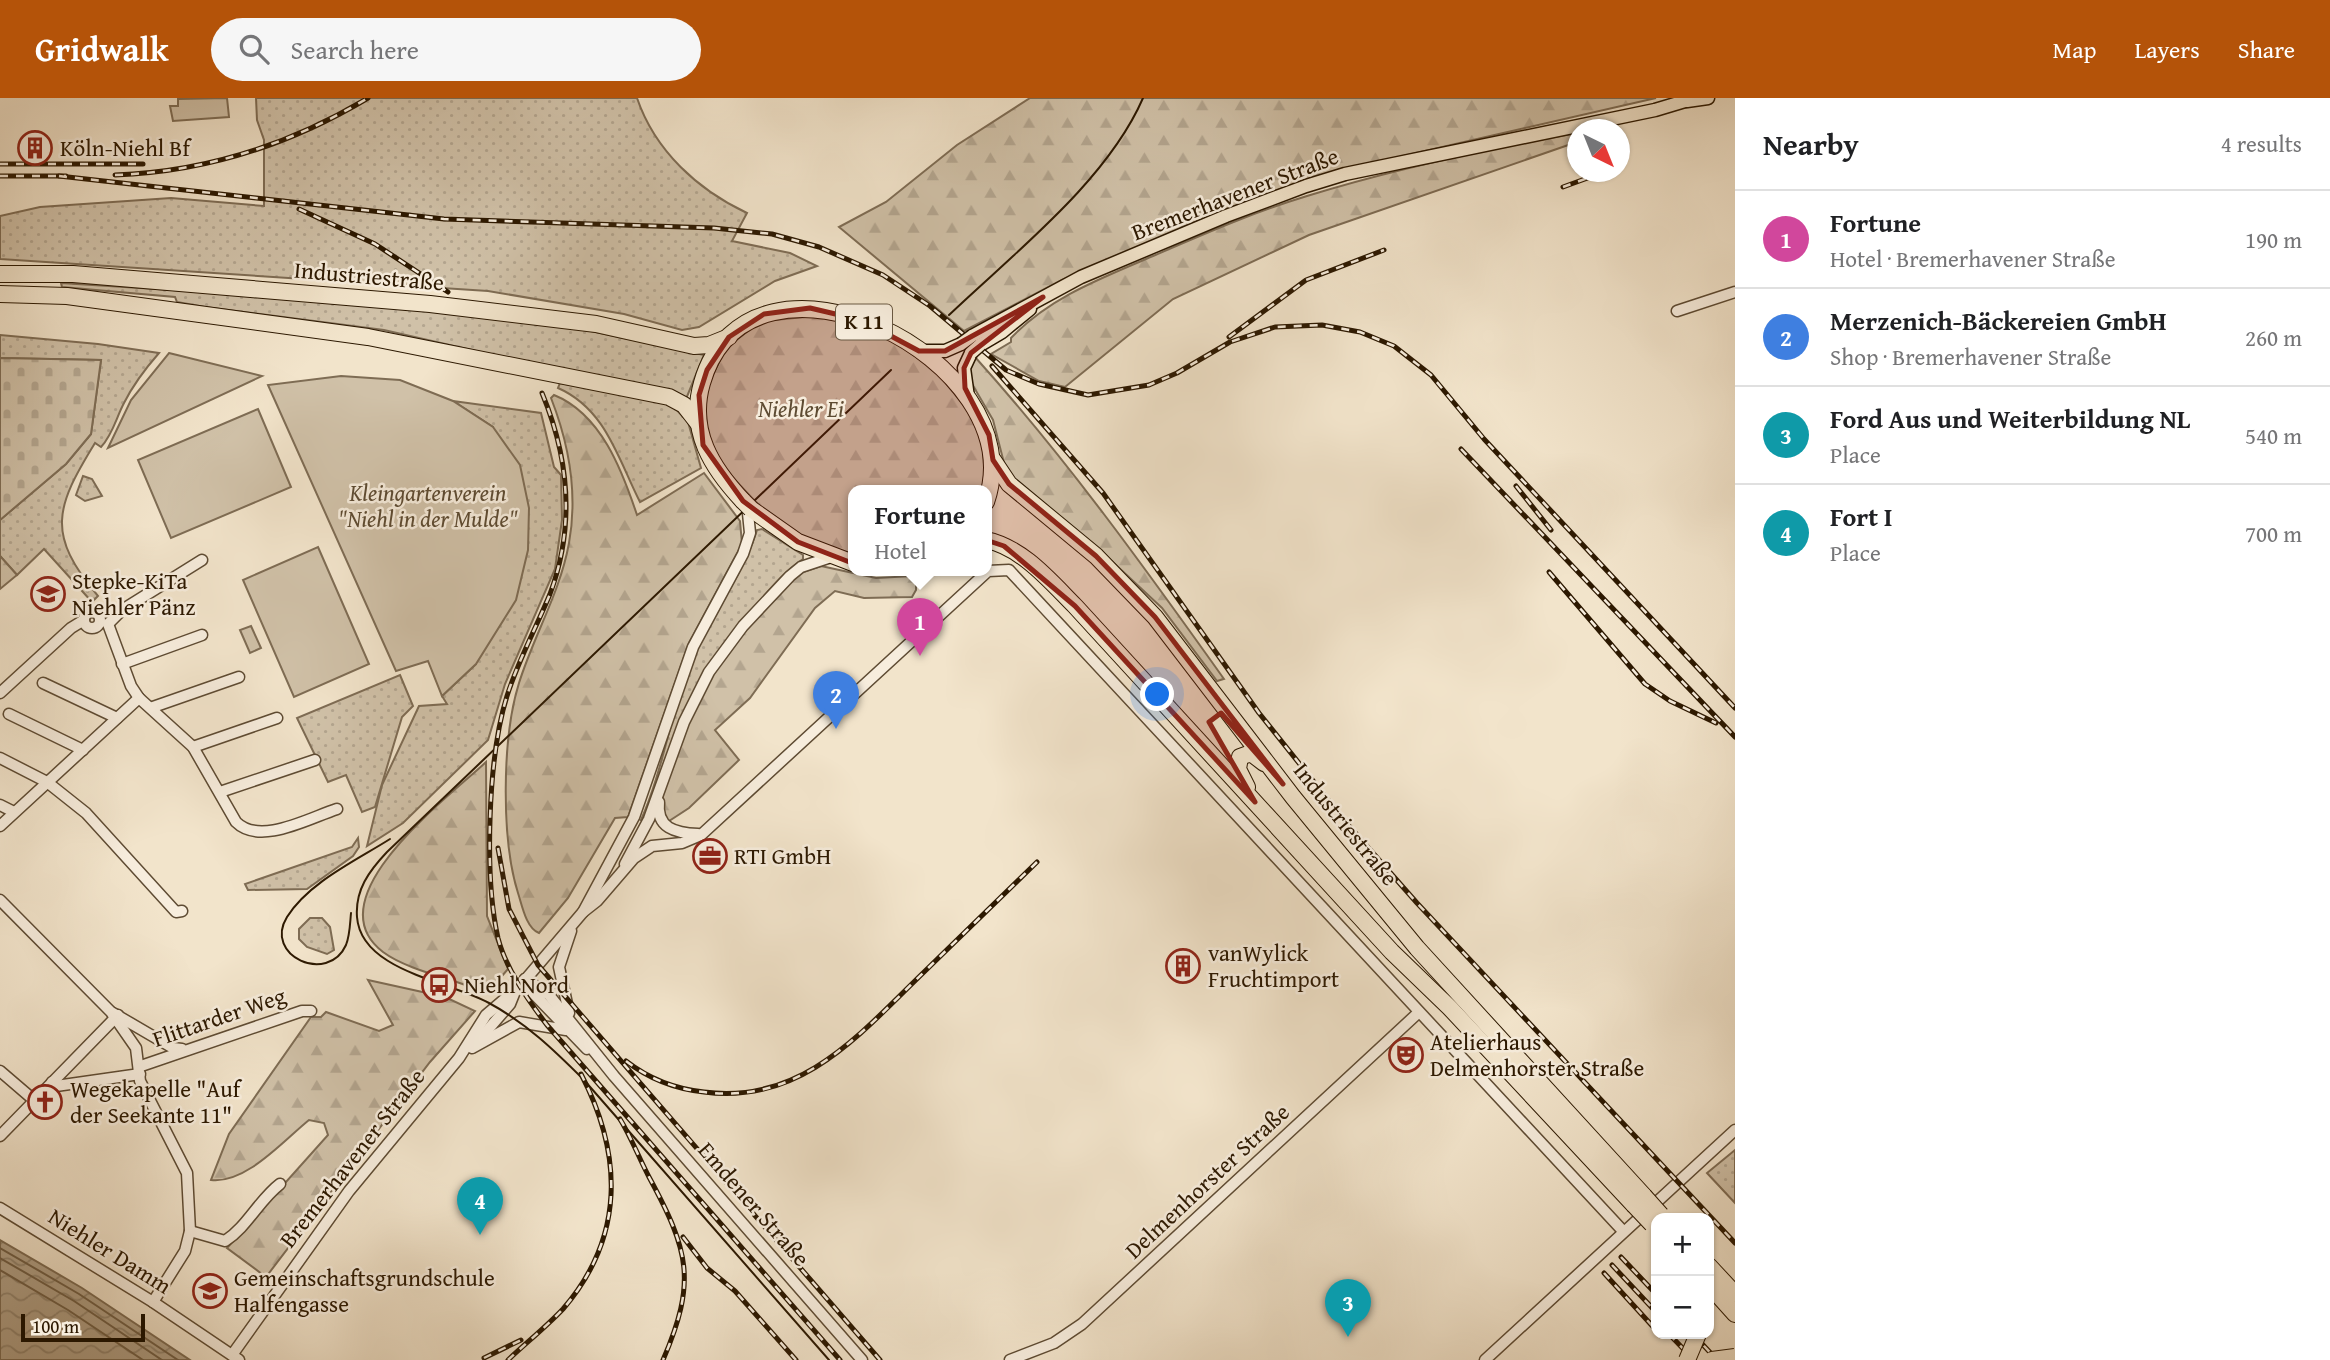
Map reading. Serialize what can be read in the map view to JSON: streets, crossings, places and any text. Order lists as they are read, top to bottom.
{
  "streets": {
    "highway": ["Industriestraße", "K 11"],
    "main road": ["Bremerhavener Straße"],
    "street": [
      "Flittarder Weg",
      "Delmenhorster Straße",
      "Emdener Straße",
      "Niehler Damm"
    ]
  },
  "crossings": [
    ["Bremerhavener Straße", "K 11"],
    ["Bremerhavener Straße", "Emdener Straße"],
    ["Bremerhavener Straße", "Niehler Damm"],
    ["Industriestraße", "K 11"]
  ],
  "parks": ["Niehler Ei", "Kleingartenverein \"Niehl in der Mulde\""],
  "places": {
    "building": ["Köln-Niehl Bf", "vanWylick Fruchtimport"],
    "school or university": ["Stepke-KiTa Niehler Pänz", "Gemeinschaftsgrundschule Halfengasse"],
    "office": ["RTI GmbH"],
    "bus stop": ["Niehl Nord"],
    "theatre": ["Atelierhaus Delmenhorster Straße"],
    "church": ["Wegekapelle \"Auf der Seekante 11\""]
  },
  "scale_bar": "100 m",
  "north": "bottom right",
  "page": {
    "header": "Gridwalk",
    "search": "Search here",
    "nav": ["Map", "Layers", "Share"],
    "heading": ["Nearby", "4 results"],
    "list": [
      {
        "mark": "1",
        "name": "Fortune",
        "note": "Hotel · Bremerhavener Straße",
        "value": "190 m"
      },
      {
        "mark": "2",
        "name": "Merzenich-Bäckereien GmbH",
        "note": "Shop · Bremerhavener Straße",
        "value": "260 m"
      },
      {
        "mark": "3",
        "name": "Ford Aus und Weiterbildung NL",
        "note": "Place",
        "value": "540 m"
      },
      {
        "mark": "4",
        "name": "Fort I",
        "note": "Place",
        "value": "700 m"
      }
    ],
    "popup": ["Fortune", "Hotel"],
    "pins": [
      "1",
      "2",
      "4",
      "3"
    ],
    "map_buttons": ["+", "−"],
    "scale": "100 m"
  }
}
